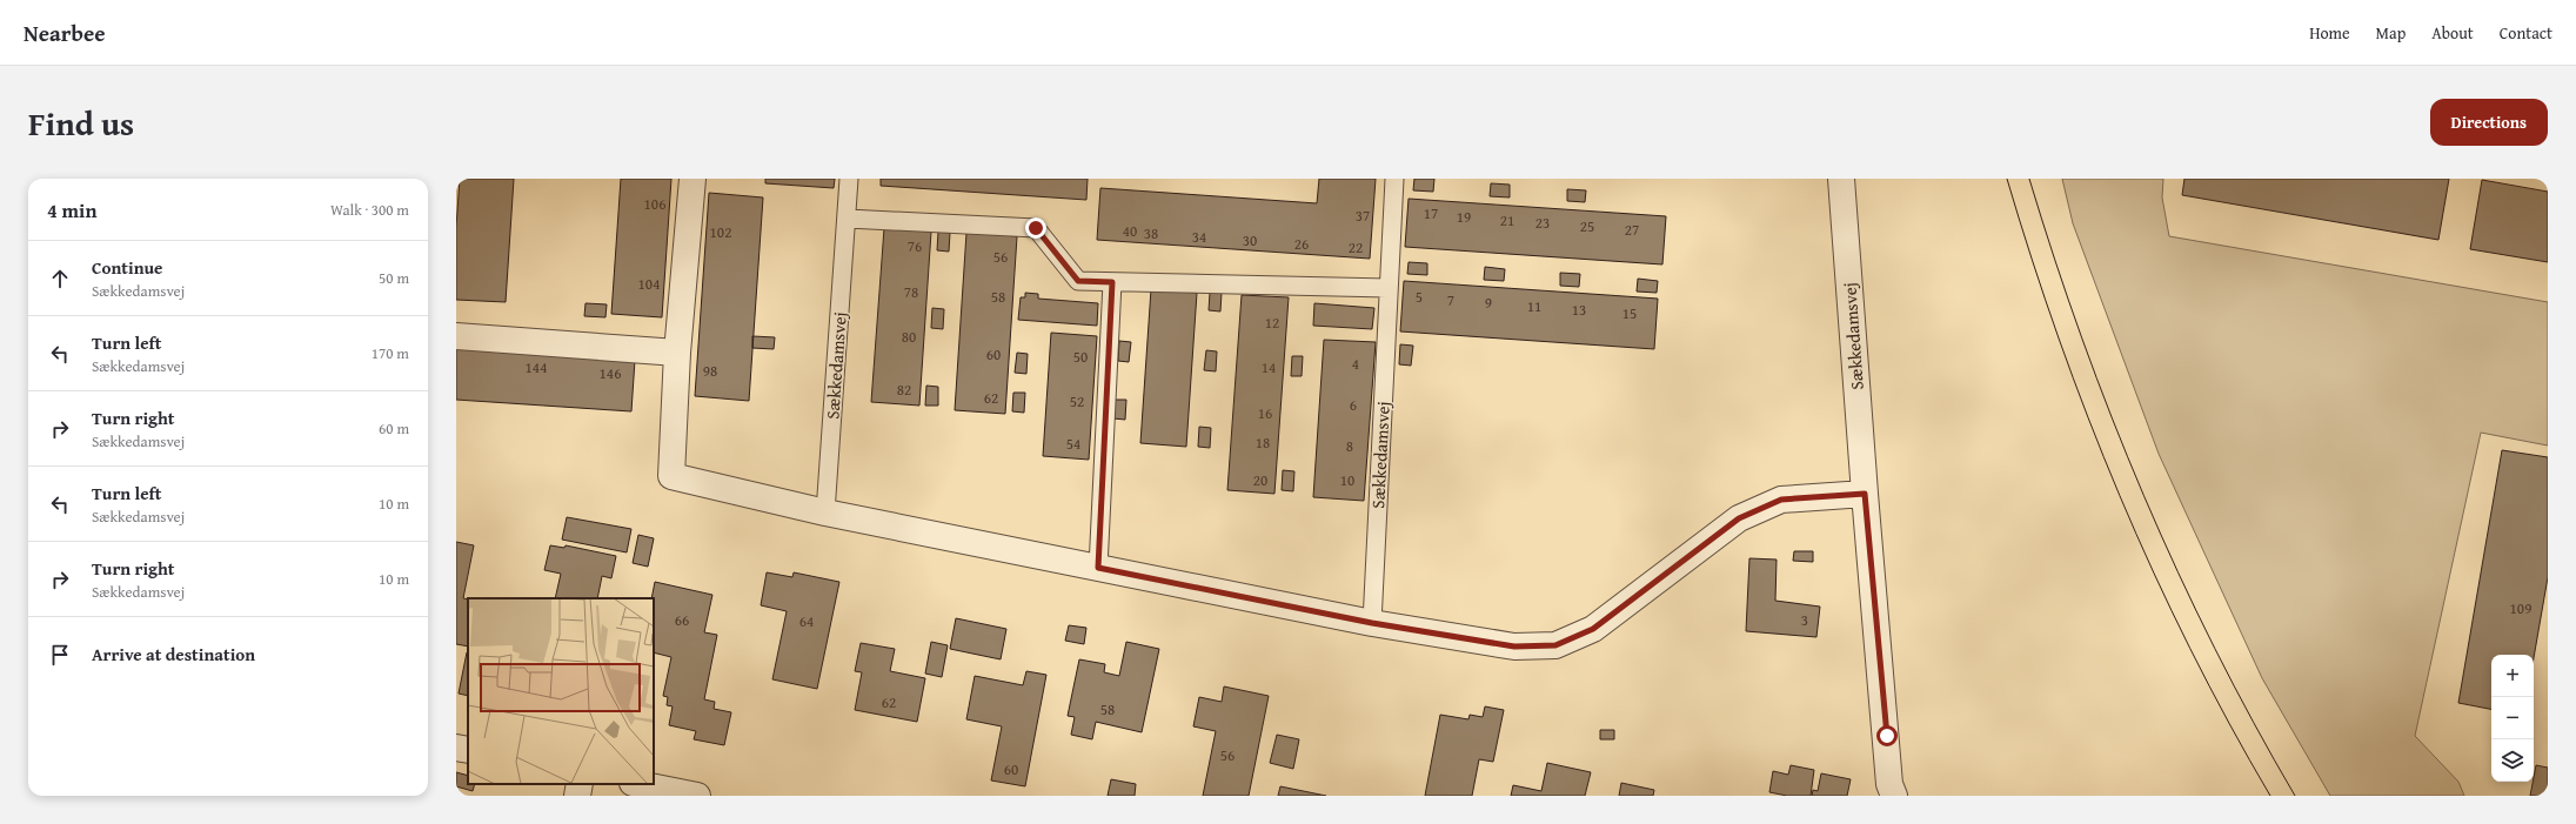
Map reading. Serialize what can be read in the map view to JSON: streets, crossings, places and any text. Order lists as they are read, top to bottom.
{
  "streets": {
    "street": ["Sækkedamsvej"]
  },
  "house_numbers": [
    "106",
    "17",
    "37",
    "19",
    "21",
    "23",
    "25",
    "27",
    "40",
    "102",
    "38",
    "34",
    "30",
    "26",
    "76",
    "22",
    "56",
    "104",
    "78",
    "58",
    "5",
    "7",
    "9",
    "11",
    "13",
    "15",
    "12",
    "80",
    "60",
    "50",
    "4",
    "144",
    "14",
    "98",
    "146",
    "82",
    "62",
    "52",
    "6",
    "16",
    "18",
    "54",
    "8",
    "20",
    "10",
    "109",
    "66",
    "3",
    "64",
    "62",
    "58",
    "56",
    "60"
  ],
  "page": {
    "header": "Nearbee",
    "nav": [
      "Home",
      "Map",
      "About",
      "Contact"
    ],
    "title": "Find us",
    "buttons": "Directions",
    "heading": ["4 min", "Walk · 300 m"],
    "list": [
      ["Continue", "Sækkedamsvej", "50 m"],
      ["Turn left", "Sækkedamsvej", "170 m"],
      ["Turn right", "Sækkedamsvej", "60 m"],
      ["Turn left", "Sækkedamsvej", "10 m"],
      ["Turn right", "Sækkedamsvej", "10 m"],
      "Arrive at destination"
    ],
    "map_buttons": ["+", "−"]
  }
}
